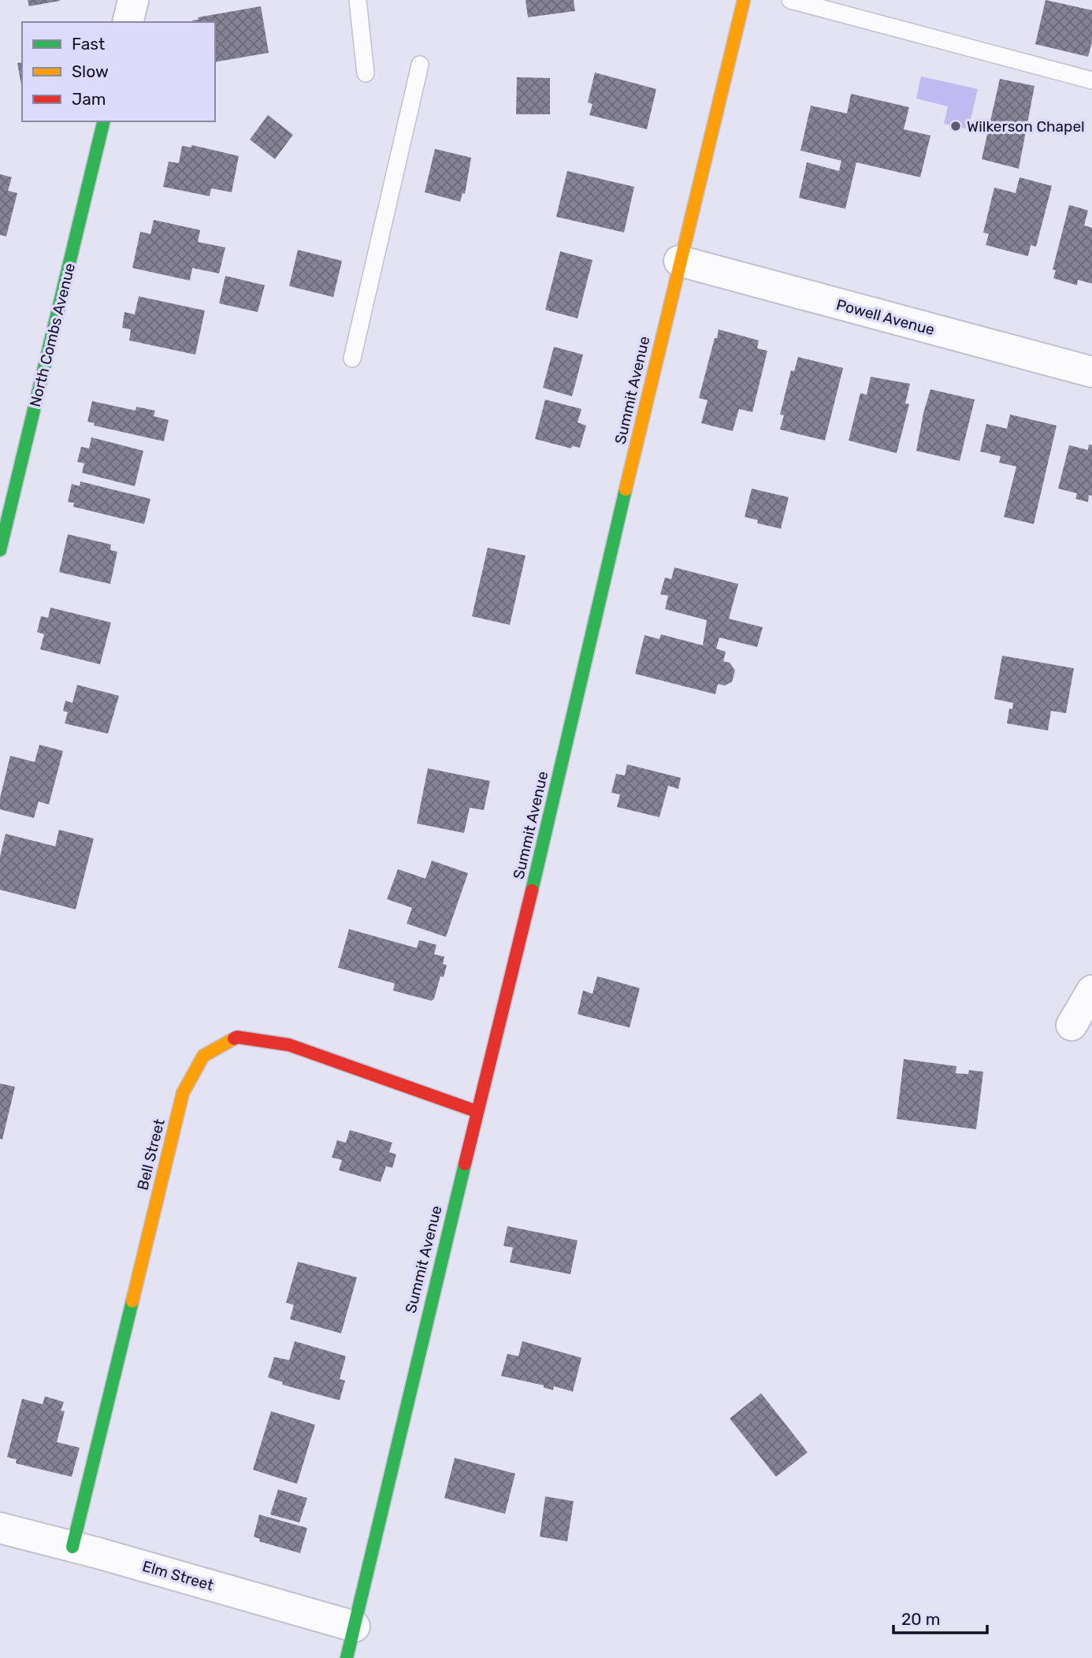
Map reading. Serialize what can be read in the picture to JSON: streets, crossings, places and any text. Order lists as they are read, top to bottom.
{
  "streets": {
    "street": [
      "Powell Avenue",
      "North Combs Avenue",
      "Summit Avenue",
      "Bell Street",
      "Elm Street"
    ]
  },
  "crossings": [
    ["Powell Avenue", "Summit Avenue"],
    ["Summit Avenue", "Bell Street"],
    ["Summit Avenue", "Elm Street"],
    ["Bell Street", "Elm Street"]
  ],
  "places": ["Wilkerson Chapel"],
  "legend": ["Fast", "Slow", "Jam"],
  "scale_bar": "20 m"
}
